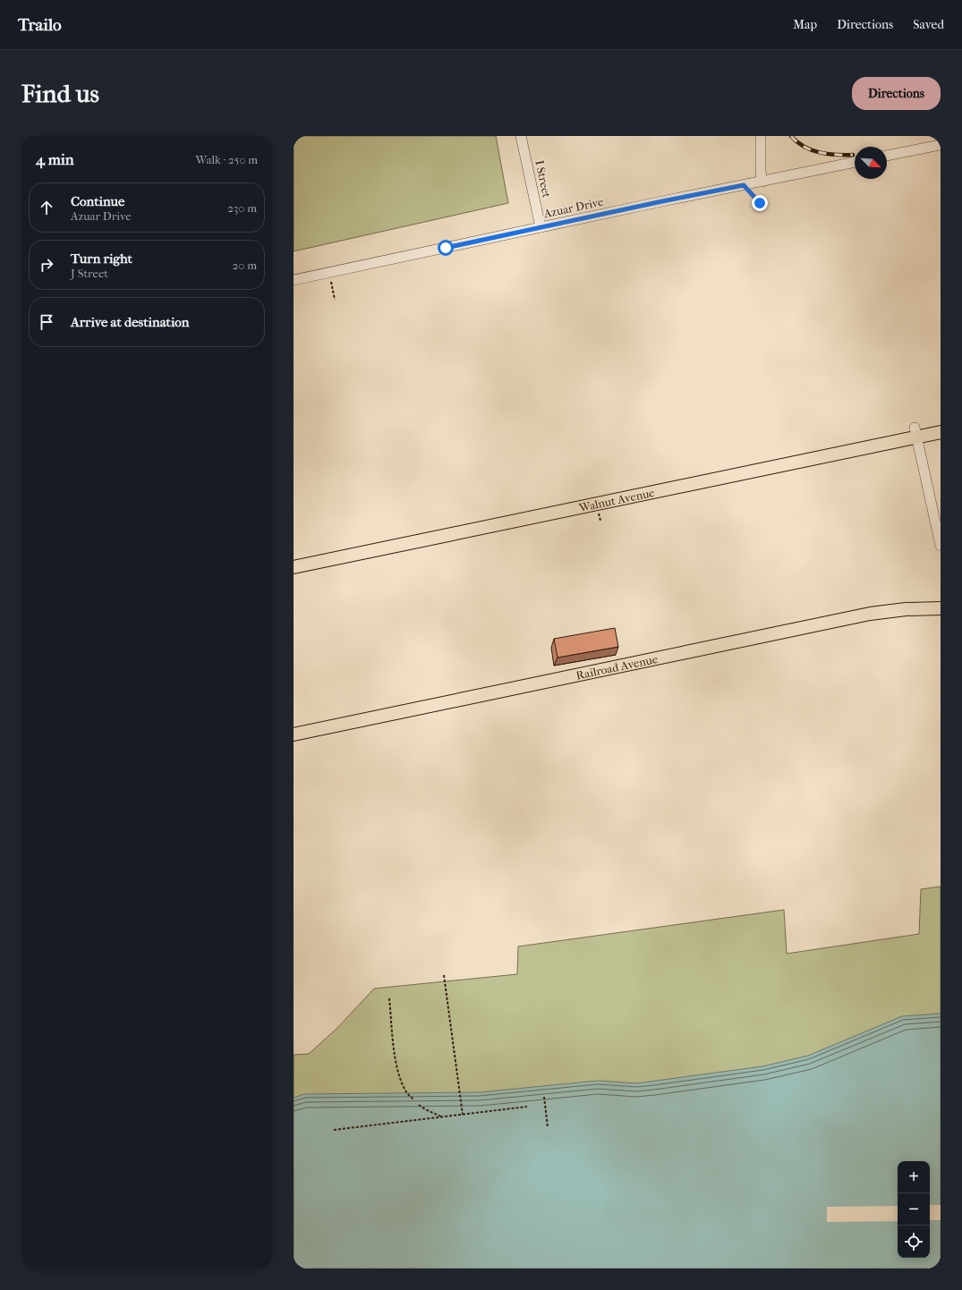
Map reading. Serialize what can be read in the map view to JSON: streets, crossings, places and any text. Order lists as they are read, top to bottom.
{
  "streets": {
    "main road": ["Walnut Avenue", "Railroad Avenue"],
    "street": ["I Street", "Azuar Drive"]
  },
  "crossings": [
    ["I Street", "Azuar Drive"]
  ],
  "north": "bottom right",
  "page": {
    "header": "Trailo",
    "nav": ["Map", "Directions", "Saved"],
    "buttons": "Directions",
    "title": "Find us",
    "heading": ["4 min", "Walk · 250 m"],
    "list": [
      ["Continue", "Azuar Drive", "230 m"],
      ["Turn right", "J Street", "20 m"],
      "Arrive at destination"
    ],
    "map_buttons": ["+", "−"]
  }
}
